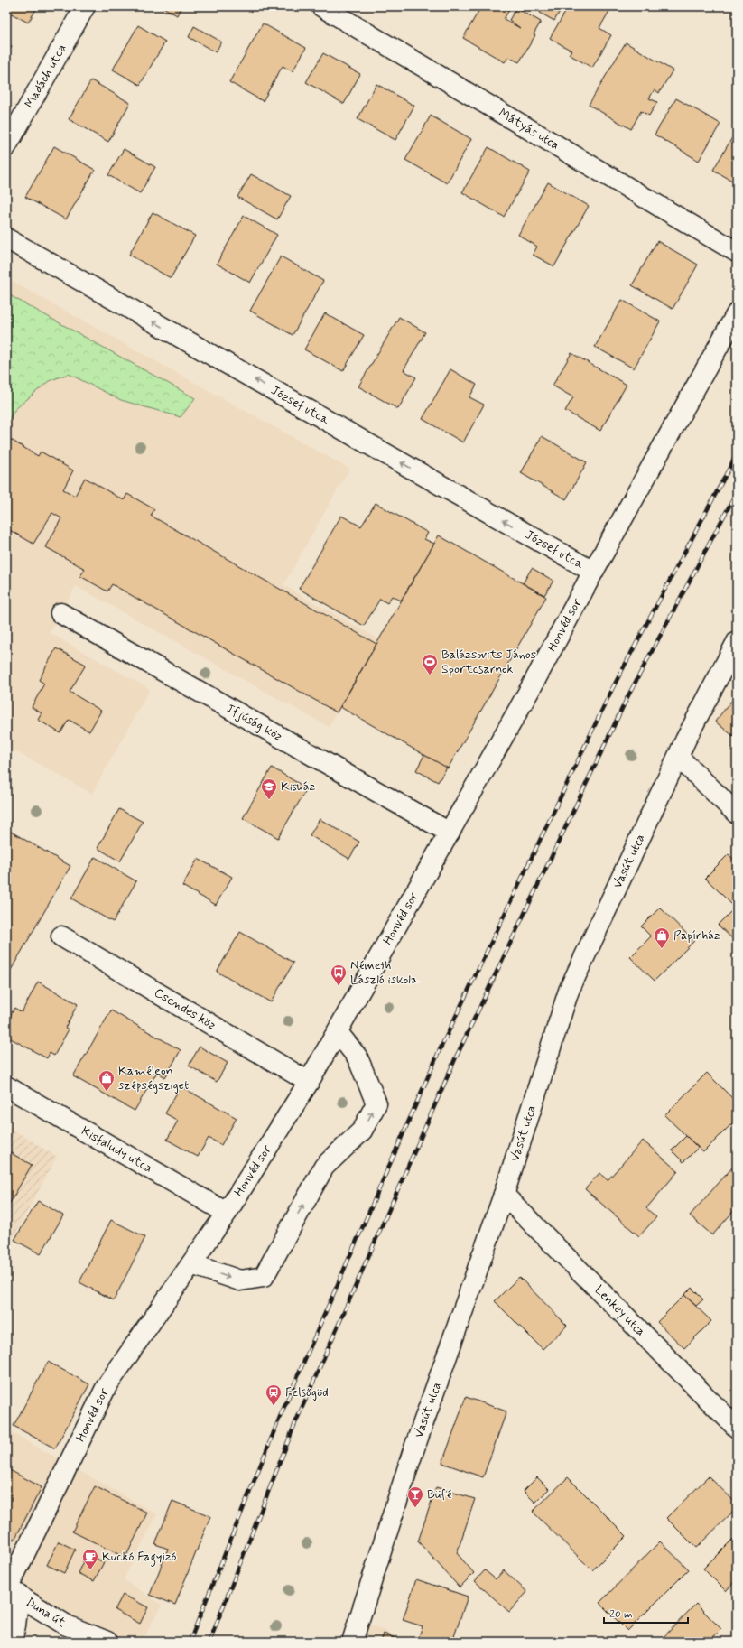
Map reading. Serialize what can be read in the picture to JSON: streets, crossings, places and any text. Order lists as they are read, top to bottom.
{
  "streets": {
    "street": [
      "Madách utca",
      "Mátyás utca",
      "József utca",
      "Honvéd sor",
      "Ifjúság köz",
      "Vasút utca",
      "Csendes köz",
      "Kisfaludy utca",
      "Lenkey utca",
      "Duna út"
    ]
  },
  "crossings": [
    ["József utca", "Honvéd sor"],
    ["Honvéd sor", "Ifjúság köz"],
    ["Honvéd sor", "Csendes köz"],
    ["Honvéd sor", "Kisfaludy utca"],
    ["Honvéd sor", "Duna út"],
    ["Vasút utca", "Lenkey utca"]
  ],
  "one_way": ["József utca"],
  "places": {
    "sports": ["Balázsovits János Sportcsarnok"],
    "school or university": ["Kisház"],
    "shop": ["Papírház", "Kaméleon szépségsziget"],
    "bus stop": ["Németh László iskola"],
    "station": ["Felsőgöd"],
    "bar": ["Büfé"],
    "cafe": ["Kuckó Fagyizó"]
  },
  "scale_bar": "20 m"
}
